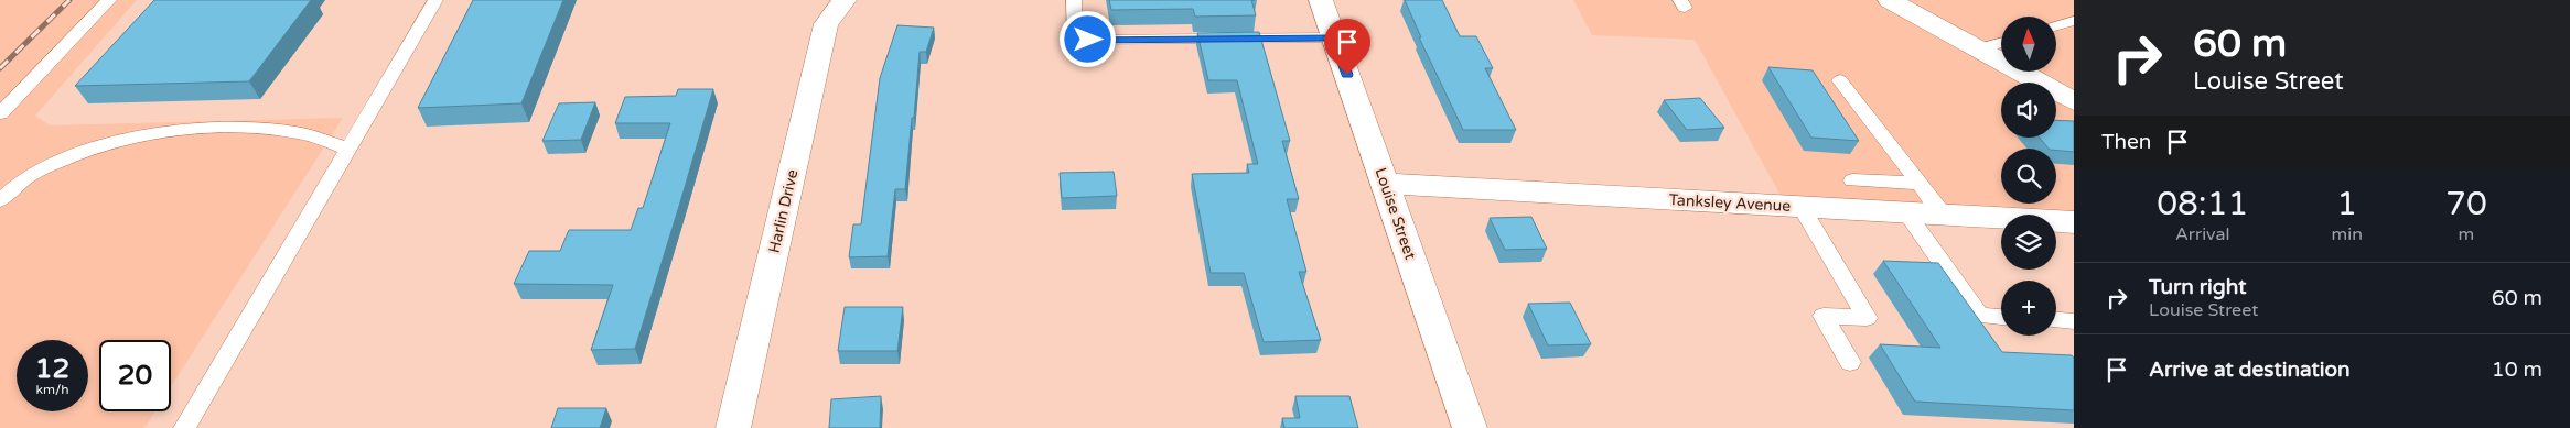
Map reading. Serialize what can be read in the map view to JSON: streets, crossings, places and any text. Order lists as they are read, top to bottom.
{
  "streets": {
    "street": ["Tanksley Avenue", "Harlin Drive", "Louise Street"]
  },
  "crossings": [
    ["Tanksley Avenue", "Louise Street"]
  ],
  "north": "top",
  "page": {
    "turn": ["60 m", "Louise Street"],
    "map_buttons": "+",
    "then": "Then",
    "eta": [
      "08:11",
      "Arrival",
      "1",
      "min",
      "70",
      "m"
    ],
    "list": [
      {
        "name": "Turn right",
        "note": "Louise Street",
        "value": "60 m"
      },
      {
        "name": "Arrive at destination",
        "value": "10 m"
      }
    ],
    "speed": "12 km/h",
    "limit": "20"
  }
}
